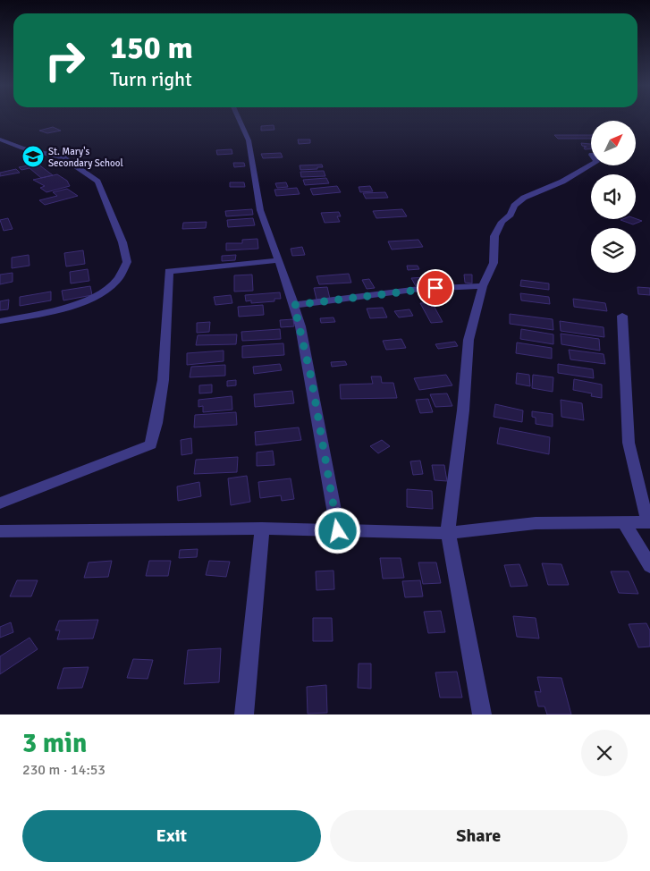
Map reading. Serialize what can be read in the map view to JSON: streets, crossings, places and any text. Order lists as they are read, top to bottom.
{
  "places": {
    "school or university": ["St. Mary's Secondary School"]
  },
  "north": "top right",
  "page": {
    "turn": ["150 m", "Turn right"],
    "heading": ["3 min", "230 m · 14:53"],
    "buttons": ["Exit", "Share"]
  }
}
